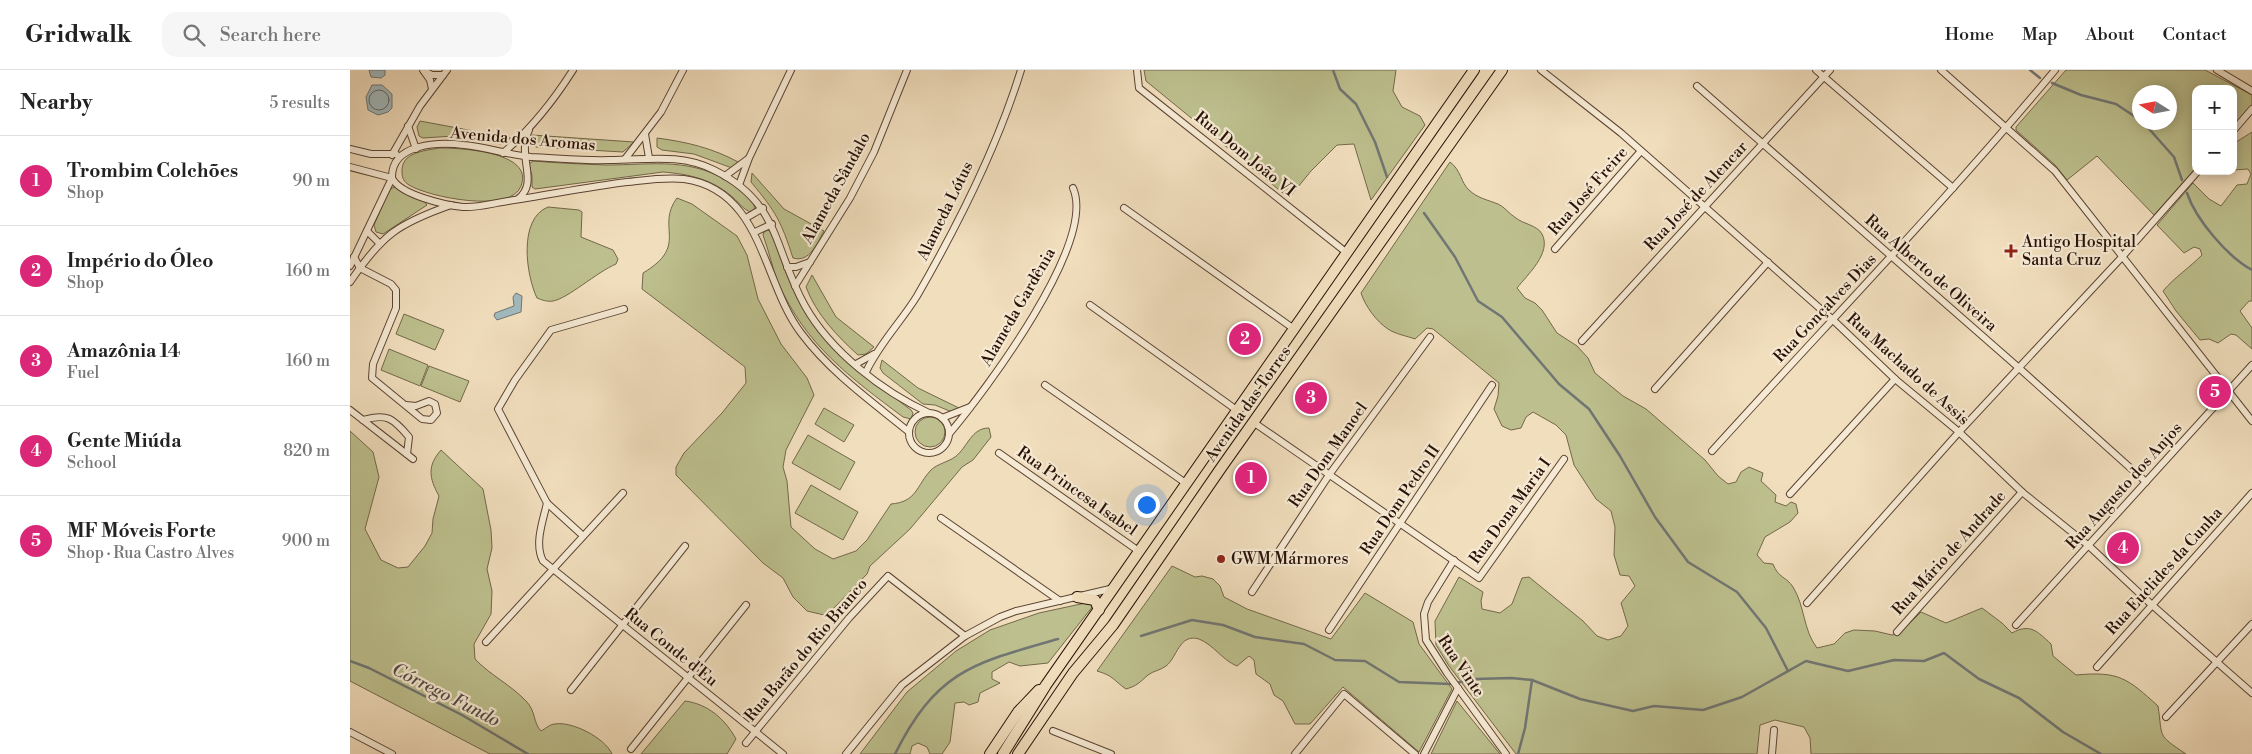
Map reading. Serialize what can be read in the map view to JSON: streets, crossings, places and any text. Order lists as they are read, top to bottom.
{
  "streets": {
    "main road": ["Avenida das Torres"],
    "street": [
      "Avenida dos Aromas",
      "Rua Dom João VI",
      "Alameda Sândalo",
      "Rua José Freire",
      "Rua José de Alencar",
      "Alameda Lótus",
      "Rua Alberto de Oliveira",
      "Alameda Gardênia",
      "Rua Gonçalves Dias",
      "Rua Machado de Assis",
      "Rua Dom Manoel",
      "Rua Augusto dos Anjos",
      "Rua Princesa Isabel",
      "Rua Dom Pedro II",
      "Rua Dona Maria I",
      "Rua Mário de Andrade",
      "Rua Euclides da Cunha",
      "Rua Conde d'Eu",
      "Rua Barão do Rio Branco",
      "Rua Vinte"
    ]
  },
  "crossings": [
    ["Avenida dos Aromas", "Alameda Sândalo"],
    ["Avenida dos Aromas", "Alameda Lótus"],
    ["Avenida dos Aromas", "Alameda Gardênia"],
    ["Rua Dom João VI", "Avenida das Torres"],
    ["Rua José Freire", "Rua Machado de Assis"],
    ["Rua José de Alencar", "Rua Alberto de Oliveira"],
    ["Rua José de Alencar", "Rua Machado de Assis"],
    ["Rua Alberto de Oliveira", "Rua Gonçalves Dias"],
    ["Rua Alberto de Oliveira", "Rua Augusto dos Anjos"],
    ["Rua Gonçalves Dias", "Rua Machado de Assis"],
    ["Rua Machado de Assis", "Rua Augusto dos Anjos"],
    ["Rua Machado de Assis", "Rua Mário de Andrade"],
    ["Rua Machado de Assis", "Rua Euclides da Cunha"],
    ["Avenida das Torres", "Rua Princesa Isabel"],
    ["Rua Dona Maria I", "Rua Vinte"],
    ["Rua Conde d'Eu", "Rua Barão do Rio Branco"]
  ],
  "water": ["Córrego Fundo"],
  "places": {
    "health": ["Antigo Hospital Santa Cruz"],
    "other": ["GWM Mármores"]
  },
  "north": "left",
  "page": {
    "header": "Gridwalk",
    "search": "Search here",
    "nav": [
      "Home",
      "Map",
      "About",
      "Contact"
    ],
    "heading": ["Nearby", "5 results"],
    "map_buttons": ["+", "−"],
    "list": [
      {
        "mark": "1",
        "name": "Trombim Colchões",
        "note": "Shop",
        "value": "90 m"
      },
      {
        "mark": "2",
        "name": "Império do Óleo",
        "note": "Shop",
        "value": "160 m"
      },
      {
        "mark": "3",
        "name": "Amazônia 14",
        "note": "Fuel",
        "value": "160 m"
      },
      {
        "mark": "4",
        "name": "Gente Miúda",
        "note": "School",
        "value": "820 m"
      },
      {
        "mark": "5",
        "name": "MF Móveis Forte",
        "note": "Shop · Rua Castro Alves",
        "value": "900 m"
      }
    ],
    "pins": [
      "2",
      "5",
      "3",
      "1",
      "4"
    ]
  }
}
